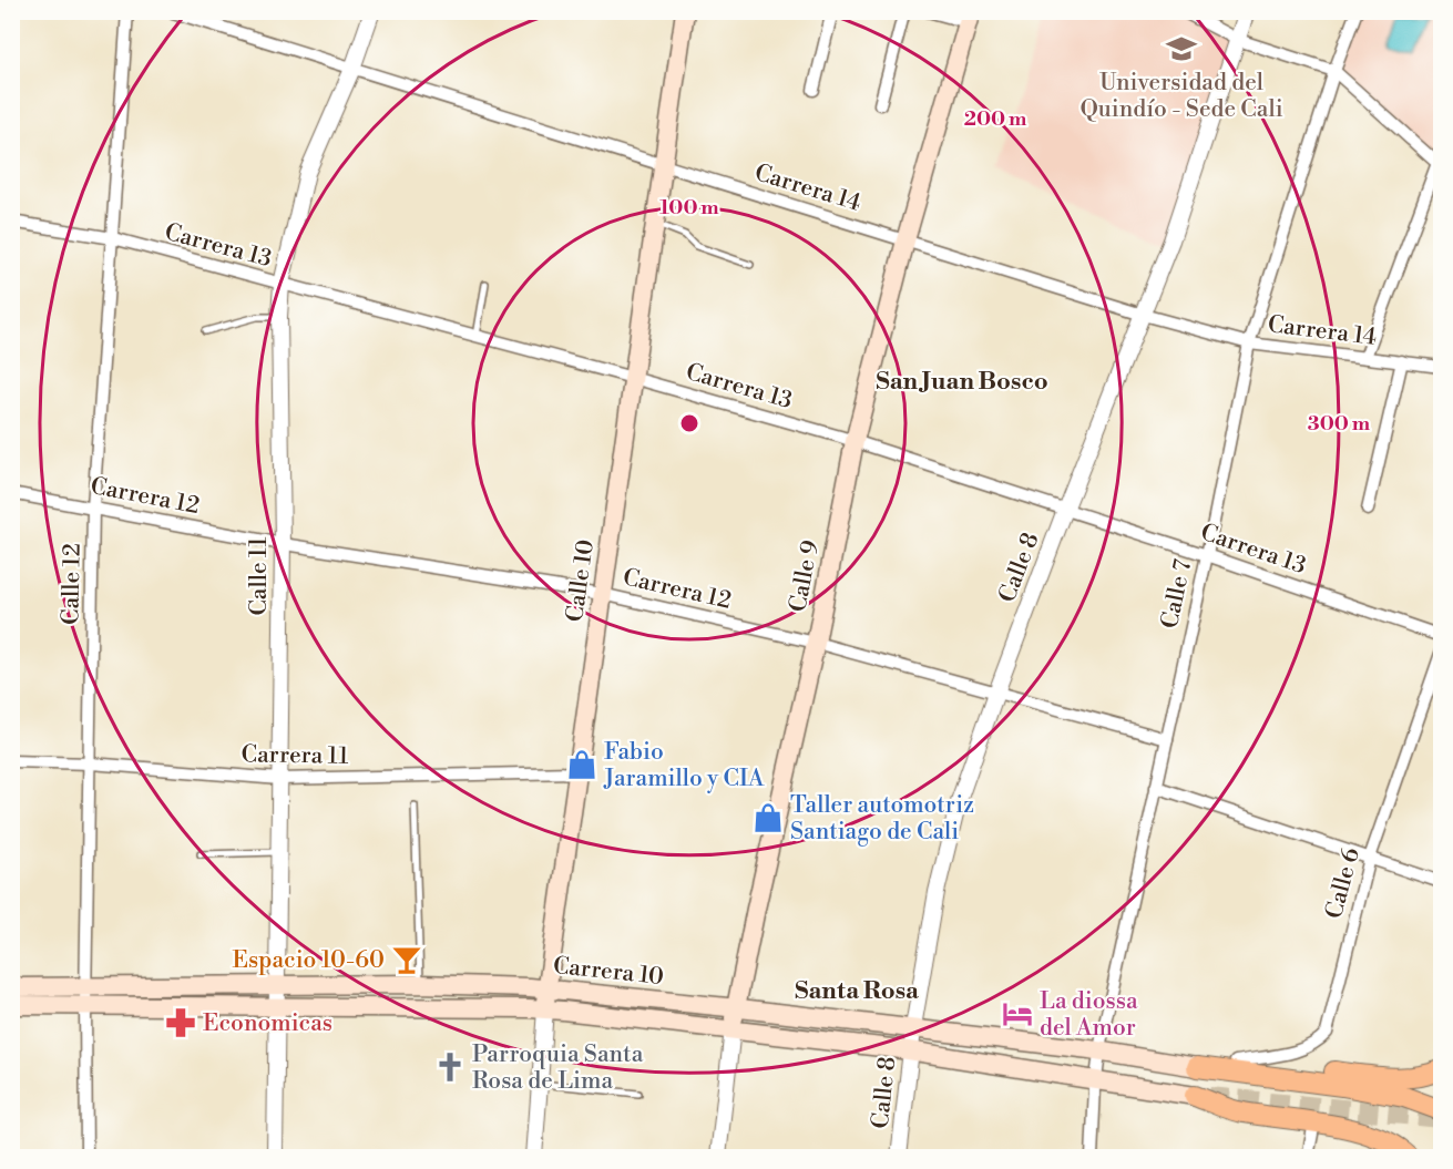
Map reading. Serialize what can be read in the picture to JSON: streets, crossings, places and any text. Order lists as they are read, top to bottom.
{
  "streets": {
    "main road": ["Calle 9", "Calle 10", "Carrera 10"],
    "street": [
      "Carrera 14",
      "Carrera 13",
      "Carrera 12",
      "Calle 8",
      "Calle 11",
      "Calle 12",
      "Calle 7",
      "Carrera 11",
      "Calle 6"
    ]
  },
  "crossings": [
    ["Carrera 14", "Calle 8"],
    ["Carrera 14", "Calle 11"],
    ["Carrera 14", "Calle 9"],
    ["Carrera 14", "Calle 10"],
    ["Carrera 14", "Calle 7"],
    ["Carrera 13", "Calle 8"],
    ["Carrera 13", "Calle 11"],
    ["Carrera 13", "Calle 9"],
    ["Carrera 13", "Calle 10"],
    ["Carrera 13", "Calle 12"],
    ["Carrera 13", "Calle 7"],
    ["Carrera 12", "Calle 8"],
    ["Carrera 12", "Calle 11"],
    ["Carrera 12", "Calle 9"],
    ["Carrera 12", "Calle 10"],
    ["Carrera 12", "Calle 12"],
    ["Carrera 12", "Calle 7"],
    ["Calle 8", "Carrera 10"],
    ["Calle 11", "Carrera 11"],
    ["Calle 11", "Carrera 10"],
    ["Calle 9", "Carrera 10"],
    ["Calle 10", "Carrera 11"],
    ["Calle 10", "Carrera 10"],
    ["Calle 12", "Carrera 11"],
    ["Calle 12", "Carrera 10"],
    ["Calle 7", "Carrera 10"]
  ],
  "districts": ["San Juan Bosco", "Santa Rosa"],
  "places": {
    "school or university": ["Universidad del Quindío - Sede Cali"],
    "shop": ["Fabio Jaramillo y CIA", "Taller automotriz Santiago de Cali"],
    "bar": ["Espacio 10-60"],
    "hotel": ["La diossa del Amor"],
    "pharmacy": ["Economicas"],
    "church": ["Parroquia Santa Rosa de Lima"]
  },
  "rings": ["200 m", "100 m", "300 m"]
}
